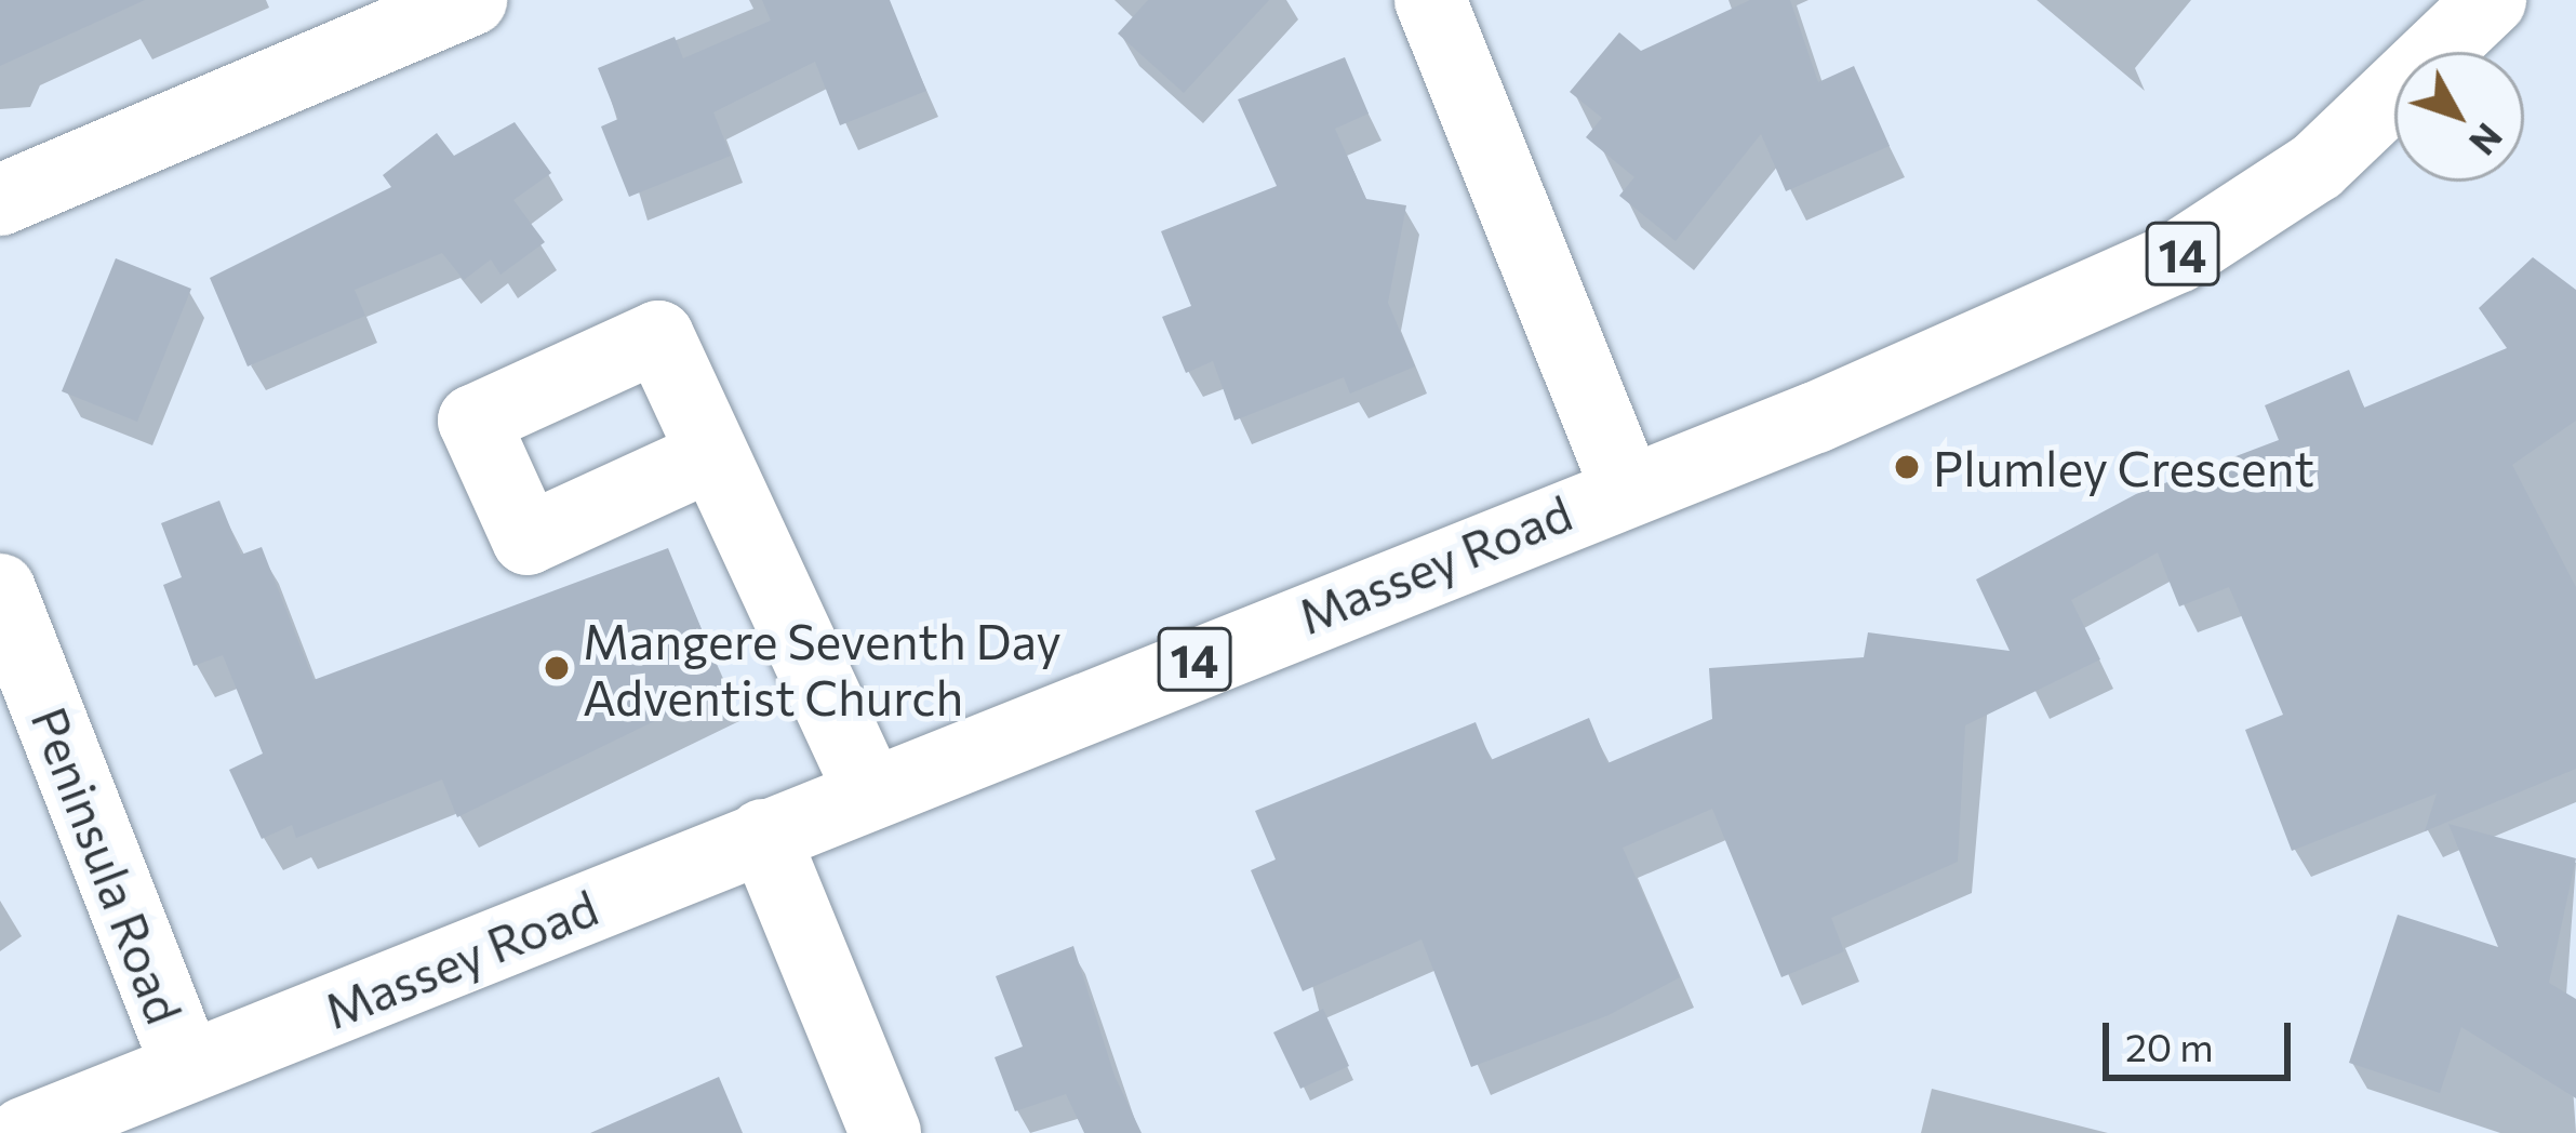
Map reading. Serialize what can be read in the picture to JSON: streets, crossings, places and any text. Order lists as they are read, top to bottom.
{
  "streets": {
    "main road": ["14", "Massey Road", "Peninsula Road"]
  },
  "crossings": [
    ["Massey Road", "Peninsula Road"]
  ],
  "places": ["Plumley Crescent", "Mangere Seventh Day Adventist Church"],
  "scale_bar": "20 m",
  "north": "bottom right"
}
